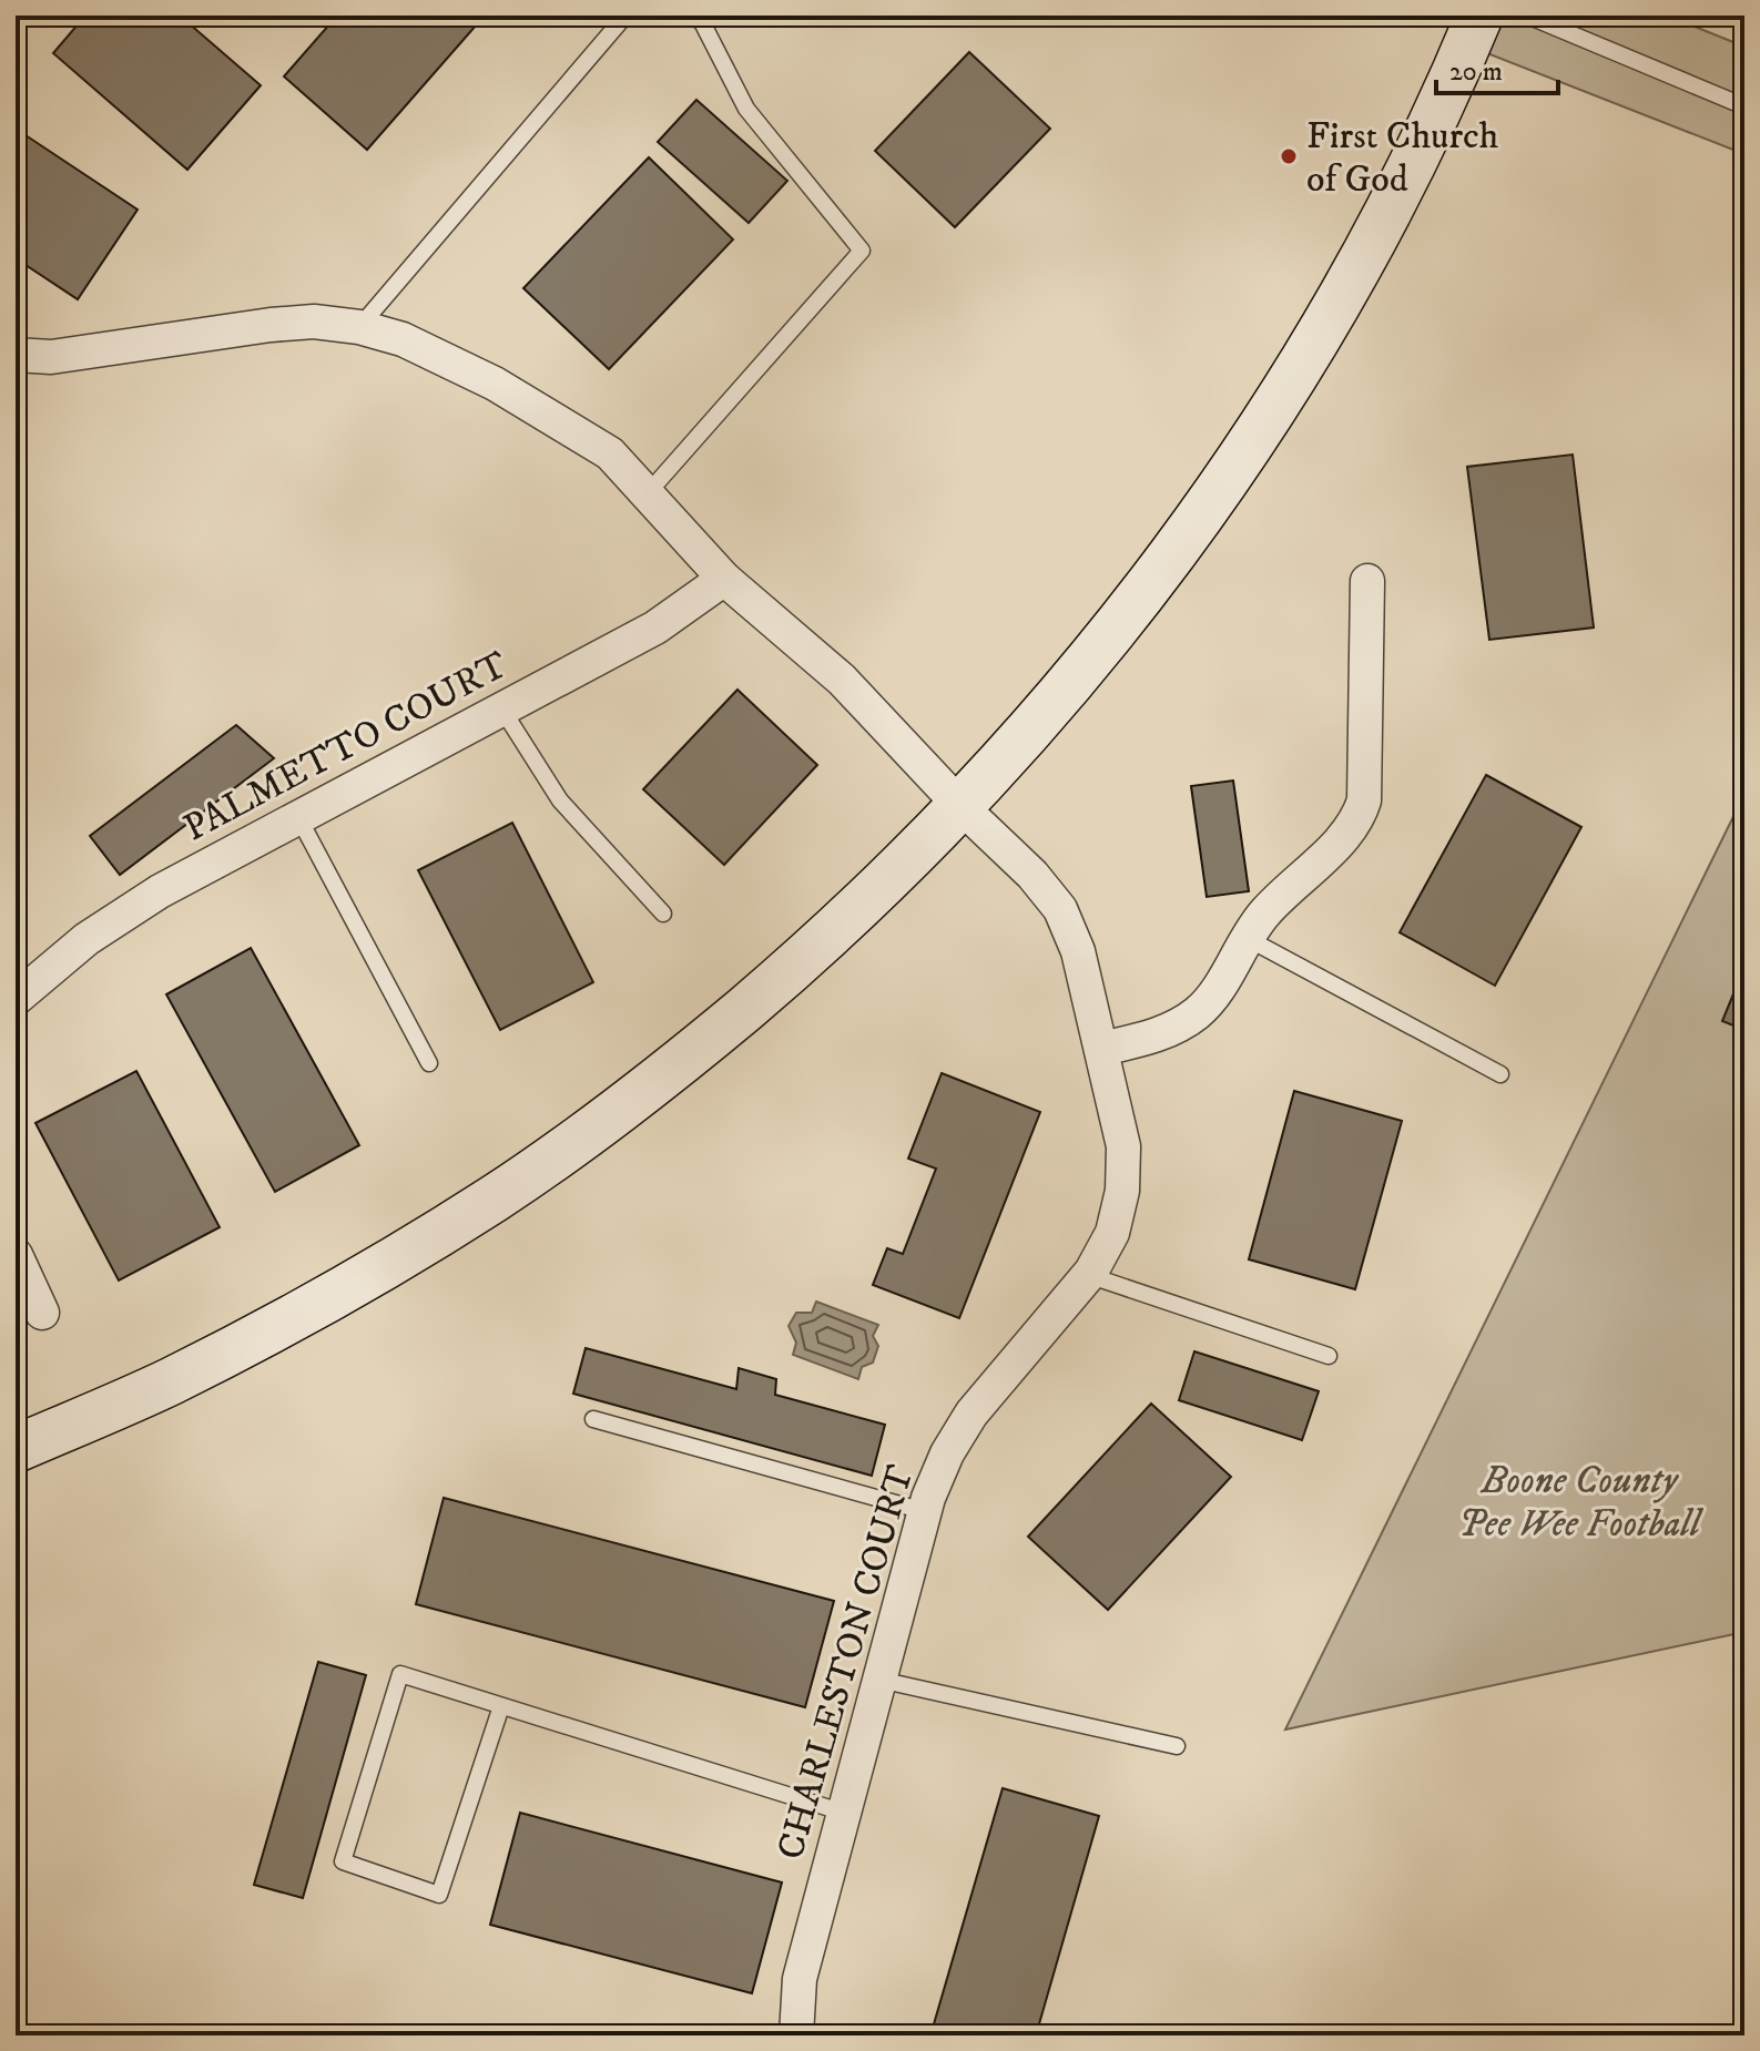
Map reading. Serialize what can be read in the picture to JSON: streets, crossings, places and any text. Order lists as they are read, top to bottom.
{
  "streets": {
    "street": ["PALMETTO COURT", "CHARLESTON COURT"]
  },
  "parks": ["Boone County Pee Wee Football"],
  "places": ["First Church of God"],
  "scale_bar": "20 m"
}
